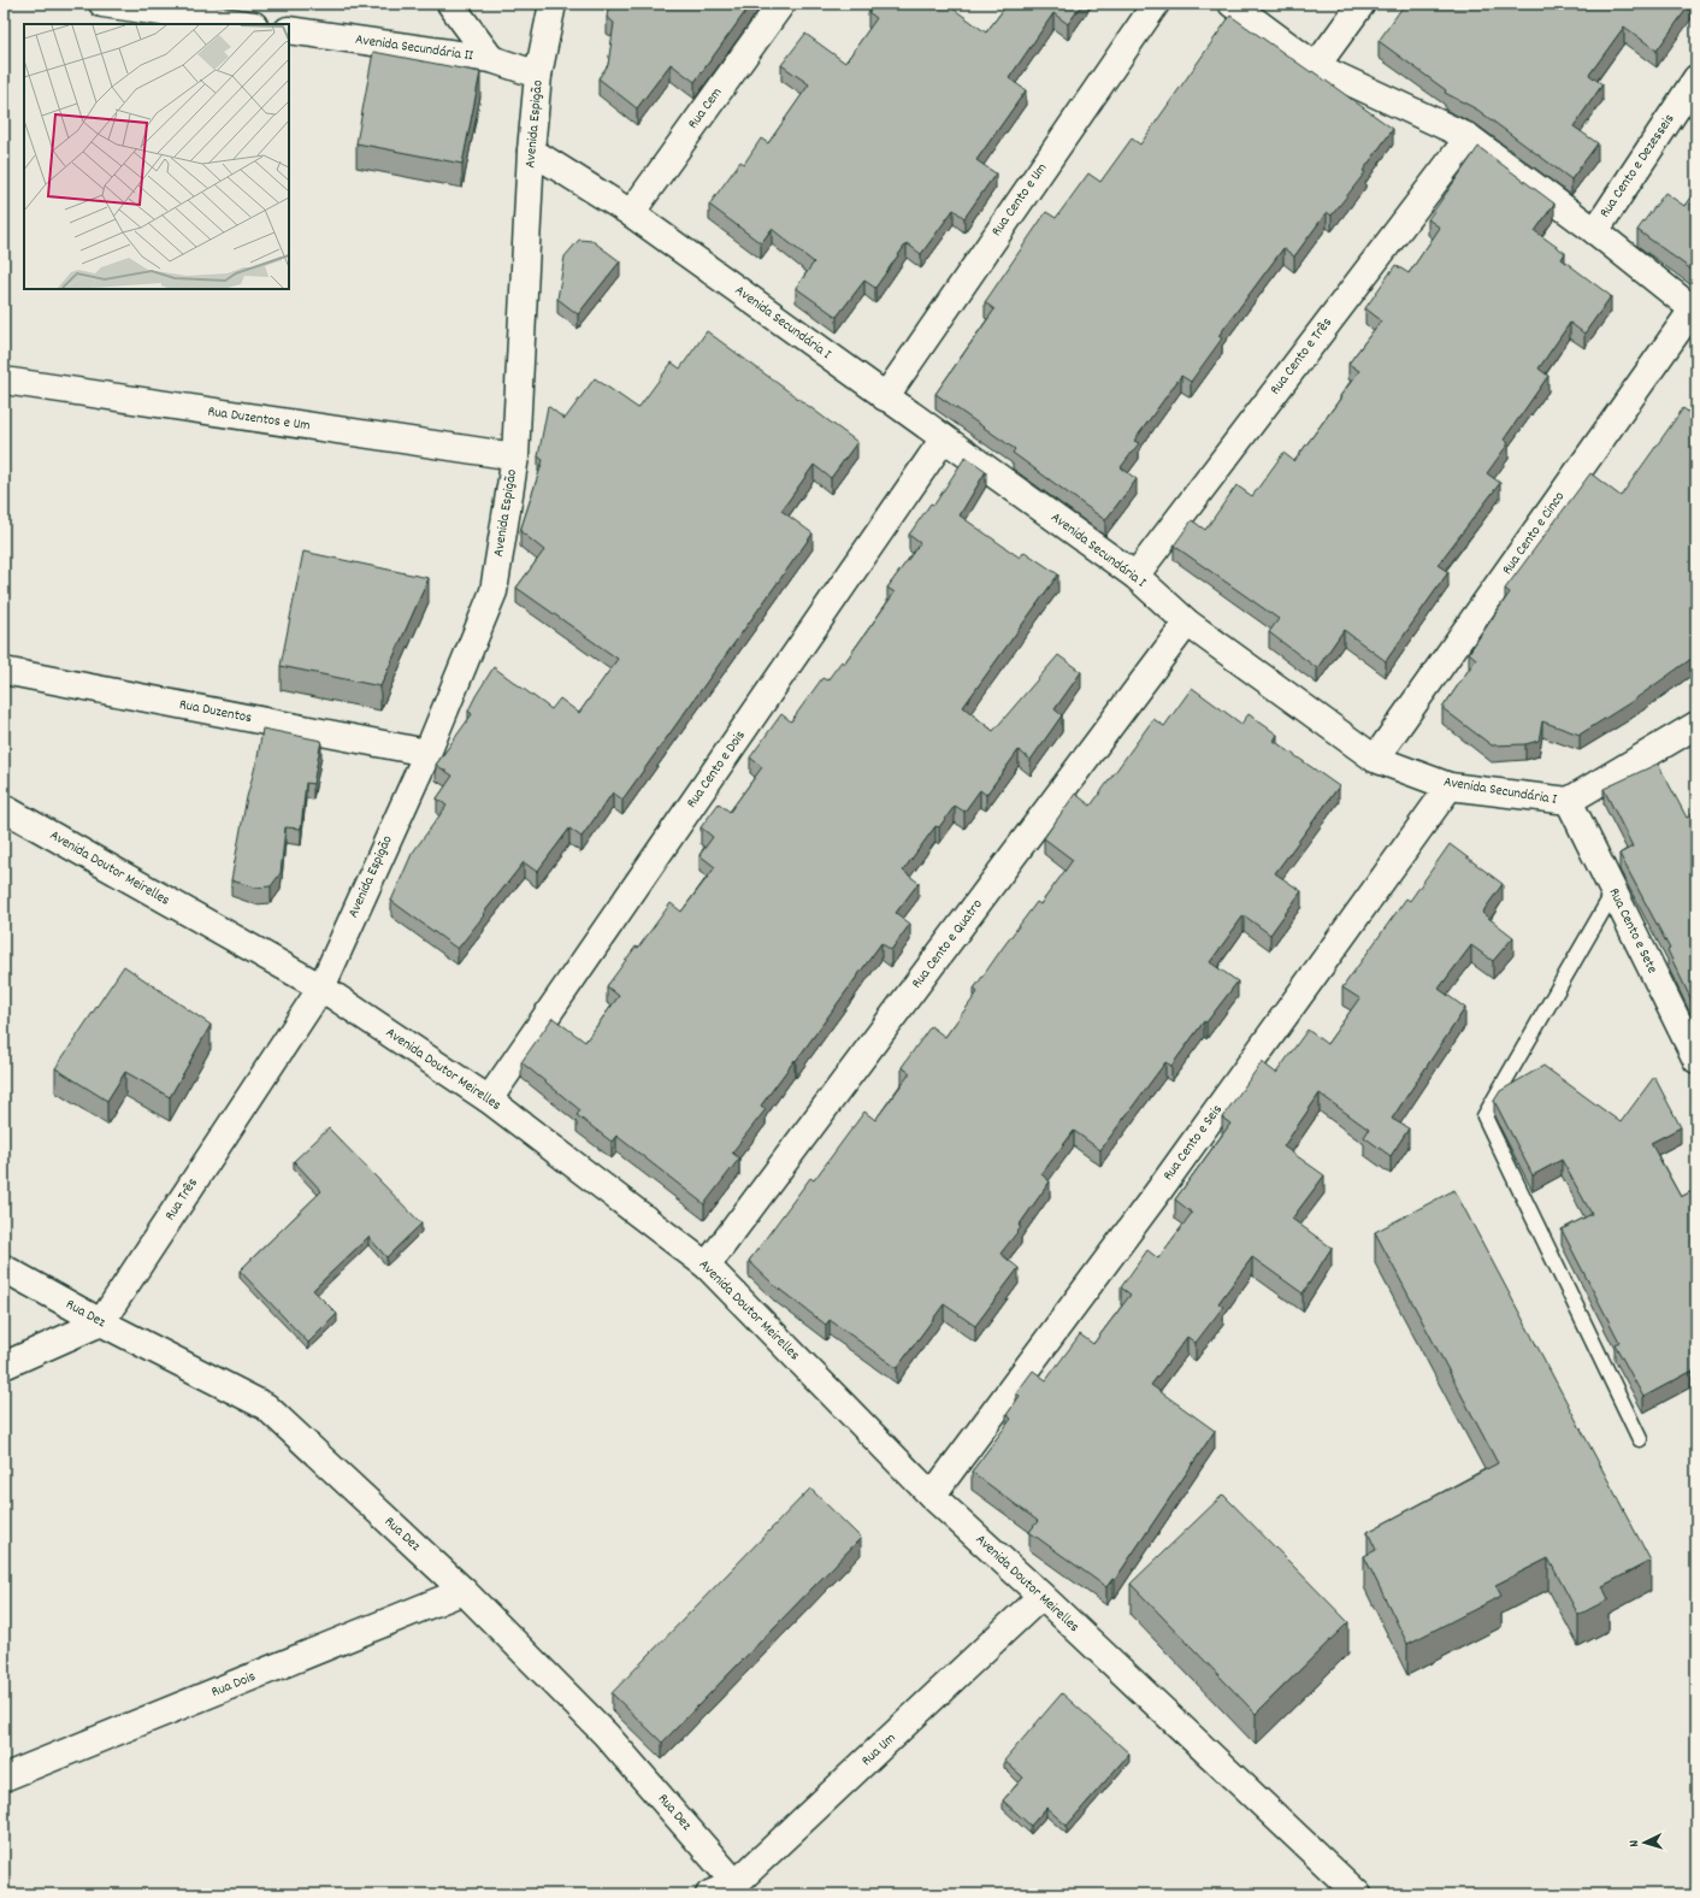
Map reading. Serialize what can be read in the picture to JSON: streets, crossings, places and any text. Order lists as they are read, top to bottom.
{
  "streets": {
    "street": [
      "Avenida Secundária II",
      "Rua Cem",
      "Avenida Espigão",
      "Rua Cento e Dezesseis",
      "Rua Cento e Um",
      "Avenida Secundária I",
      "Rua Cento e Três",
      "Rua Duzentos e Um",
      "Rua Cento e Cinco",
      "Rua Duzentos",
      "Rua Cento e Dois",
      "Avenida Doutor Meirelles",
      "Rua Cento e Sete",
      "Rua Cento e Quatro",
      "Rua Cento e Seis",
      "Rua Três",
      "Rua Dez",
      "Rua Dois",
      "Rua Um"
    ]
  },
  "crossings": [
    ["Avenida Secundária II", "Avenida Espigão"],
    ["Rua Cem", "Avenida Secundária I"],
    ["Avenida Espigão", "Avenida Secundária I"],
    ["Avenida Espigão", "Rua Duzentos e Um"],
    ["Avenida Espigão", "Rua Duzentos"],
    ["Avenida Espigão", "Avenida Doutor Meirelles"],
    ["Avenida Espigão", "Rua Três"],
    ["Rua Cento e Um", "Avenida Secundária I"],
    ["Avenida Secundária I", "Rua Cento e Três"],
    ["Avenida Secundária I", "Rua Cento e Cinco"],
    ["Avenida Secundária I", "Rua Cento e Dois"],
    ["Avenida Secundária I", "Rua Cento e Sete"],
    ["Avenida Secundária I", "Rua Cento e Quatro"],
    ["Avenida Secundária I", "Rua Cento e Seis"],
    ["Rua Cento e Dois", "Avenida Doutor Meirelles"],
    ["Avenida Doutor Meirelles", "Rua Cento e Quatro"],
    ["Avenida Doutor Meirelles", "Rua Cento e Seis"],
    ["Avenida Doutor Meirelles", "Rua Três"],
    ["Avenida Doutor Meirelles", "Rua Um"],
    ["Rua Três", "Rua Dez"],
    ["Rua Dez", "Rua Dois"],
    ["Rua Dez", "Rua Um"]
  ],
  "north": "left"
}
